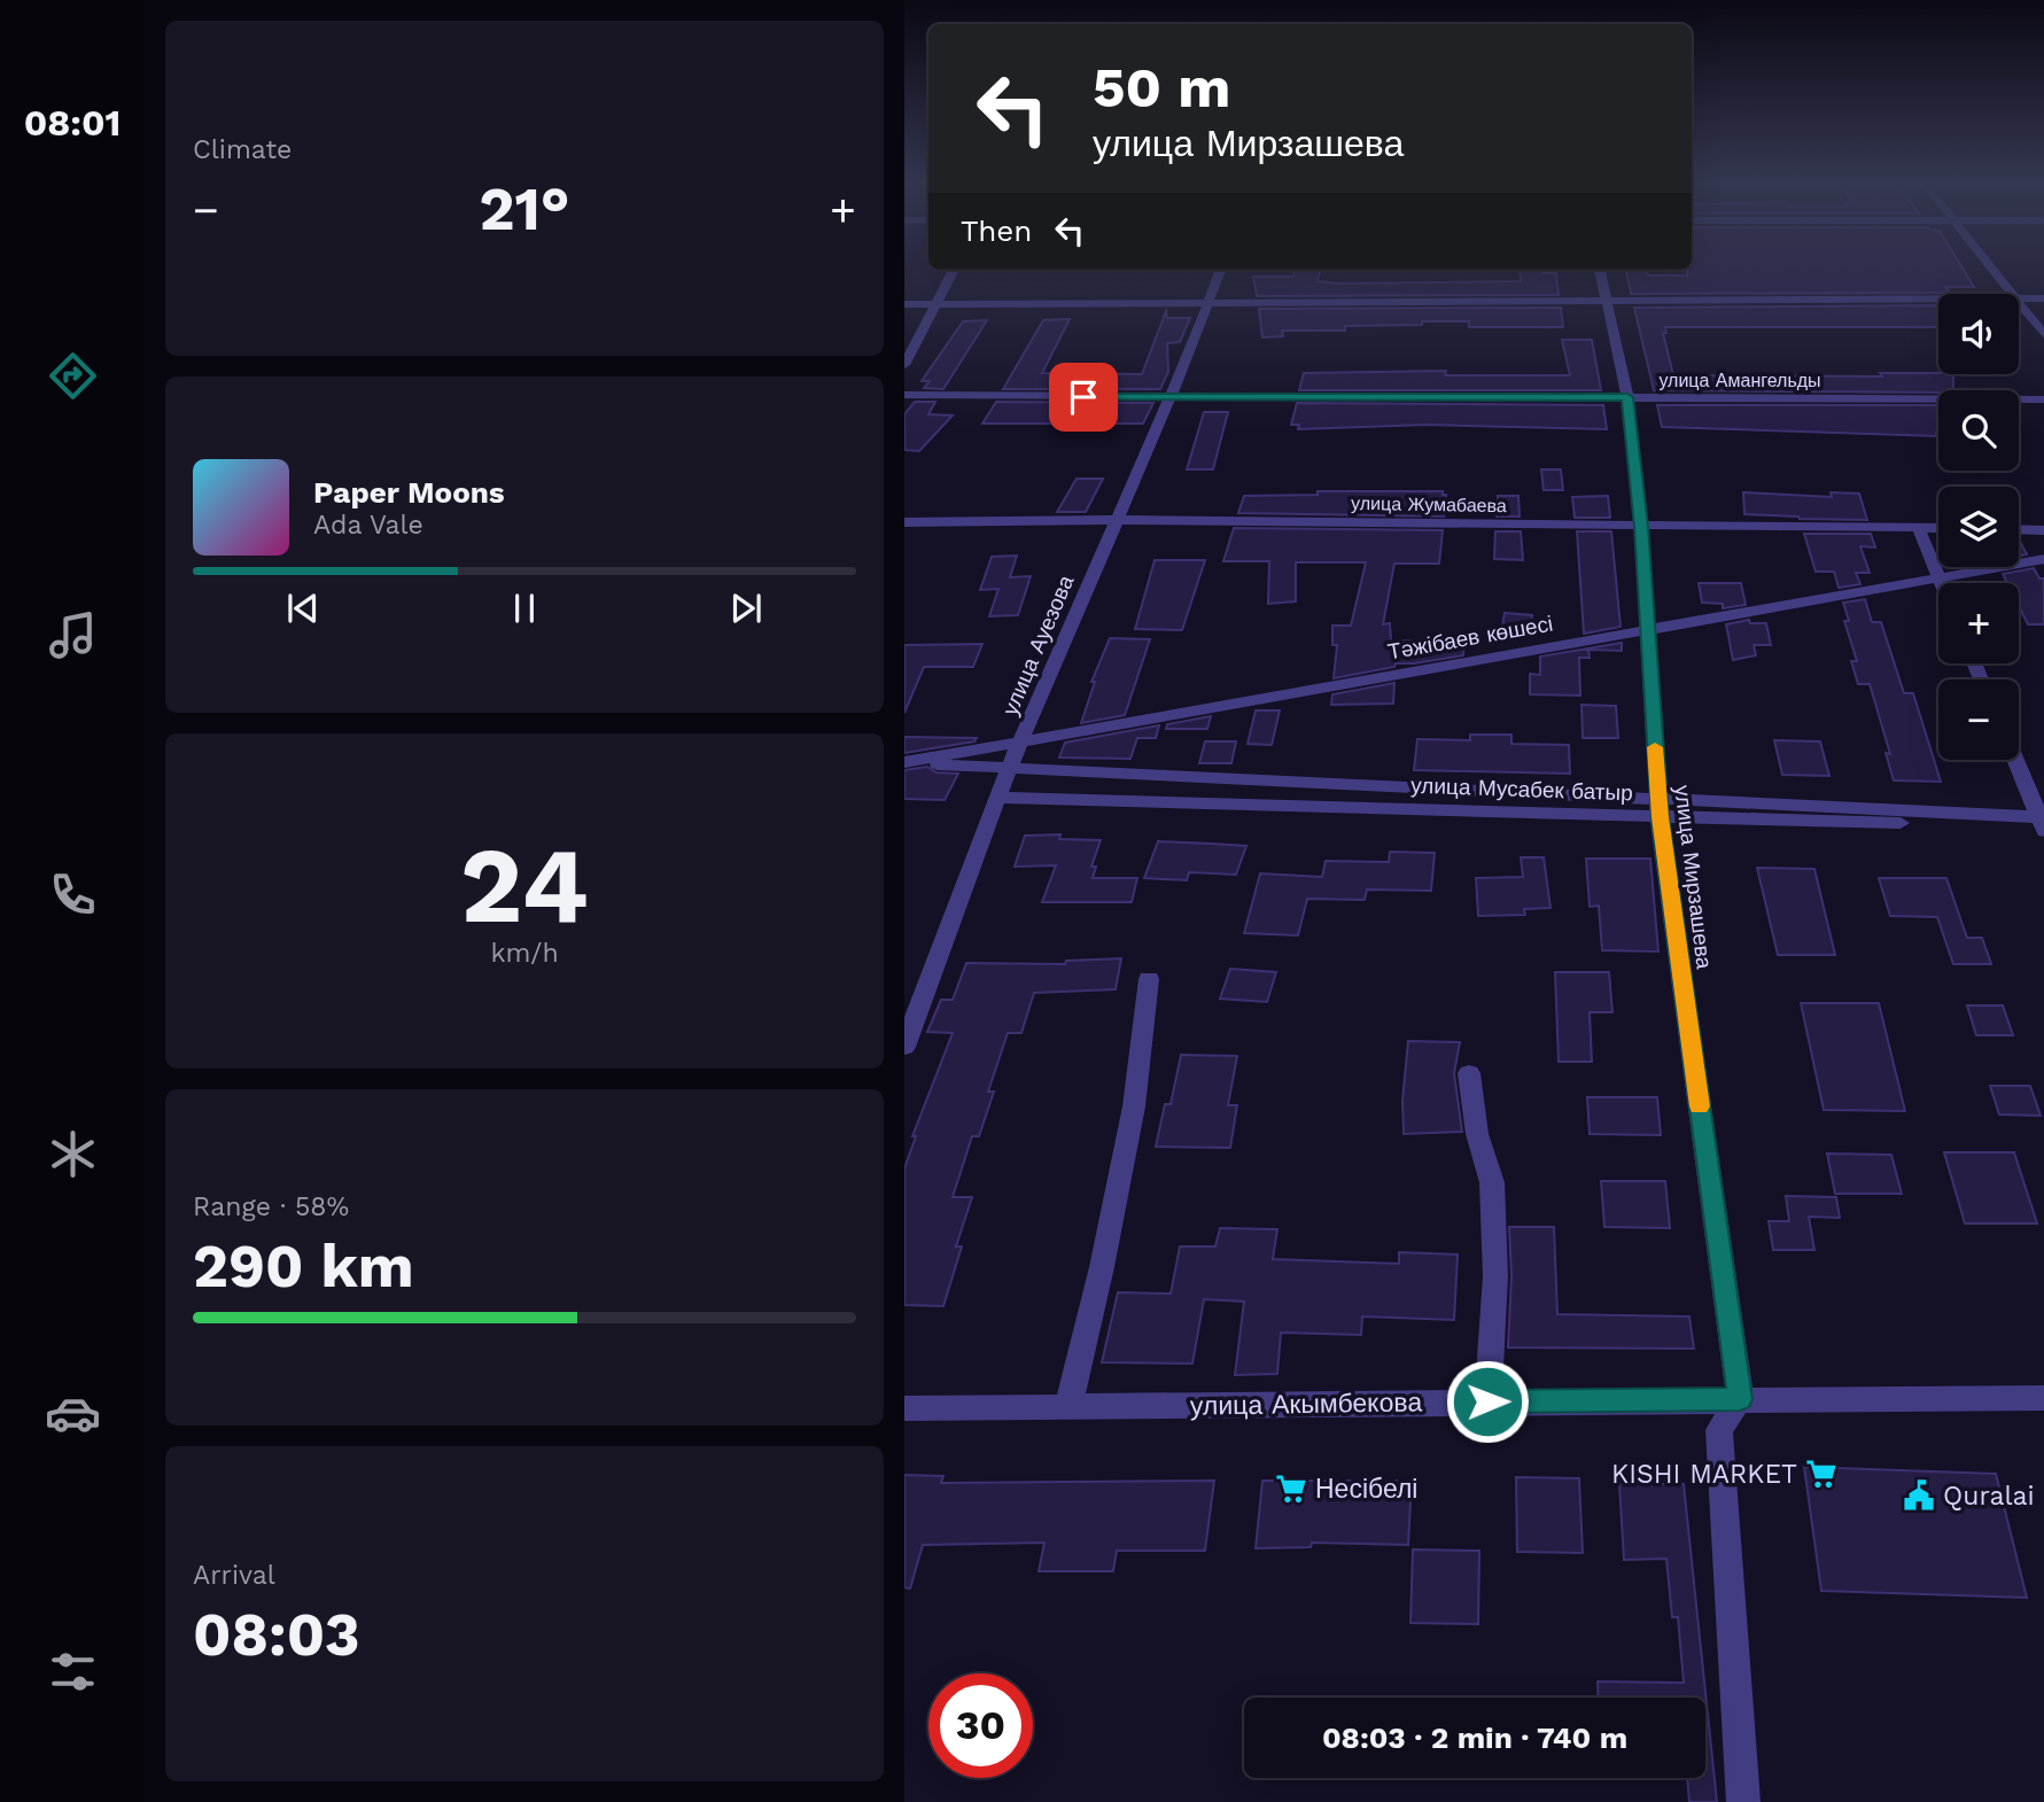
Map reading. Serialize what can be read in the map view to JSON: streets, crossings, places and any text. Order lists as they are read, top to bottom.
{
  "streets": {
    "street": [
      "улица Амангельды",
      "улица Жумабаева",
      "Тәжібаев көшесі",
      "улица Ауезова",
      "улица Мусабек батыр",
      "улица Мирзашева",
      "улица Акымбекова"
    ]
  },
  "crossings": [
    ["улица Амангельды", "улица Ауезова"],
    ["улица Амангельды", "улица Мирзашева"],
    ["улица Жумабаева", "улица Ауезова"],
    ["улица Жумабаева", "улица Мирзашева"],
    ["Тәжібаев көшесі", "улица Мусабек батыр"],
    ["улица Ауезова", "улица Мусабек батыр"],
    ["улица Мусабек батыр", "улица Мирзашева"],
    ["улица Мирзашева", "улица Акымбекова"]
  ],
  "places": {
    "supermarket": ["KISHI MARKET", "Несібелі"],
    "public building": ["Quralai"]
  },
  "page": {
    "tabs": "08:01",
    "tile": [
      "Climate",
      ["24", "km/h"],
      ["Range · 58%", "290 km"],
      ["Arrival", "08:03"]
    ],
    "turn": ["50 m", "улица Мирзашева"],
    "heat": ["−", "21°", "+"],
    "then": "Then",
    "map_buttons": ["+", "−"],
    "song": ["Paper Moons", "Ada Vale"],
    "limit": "30",
    "trip": "08:03 · 2 min · 740 m"
  }
}
